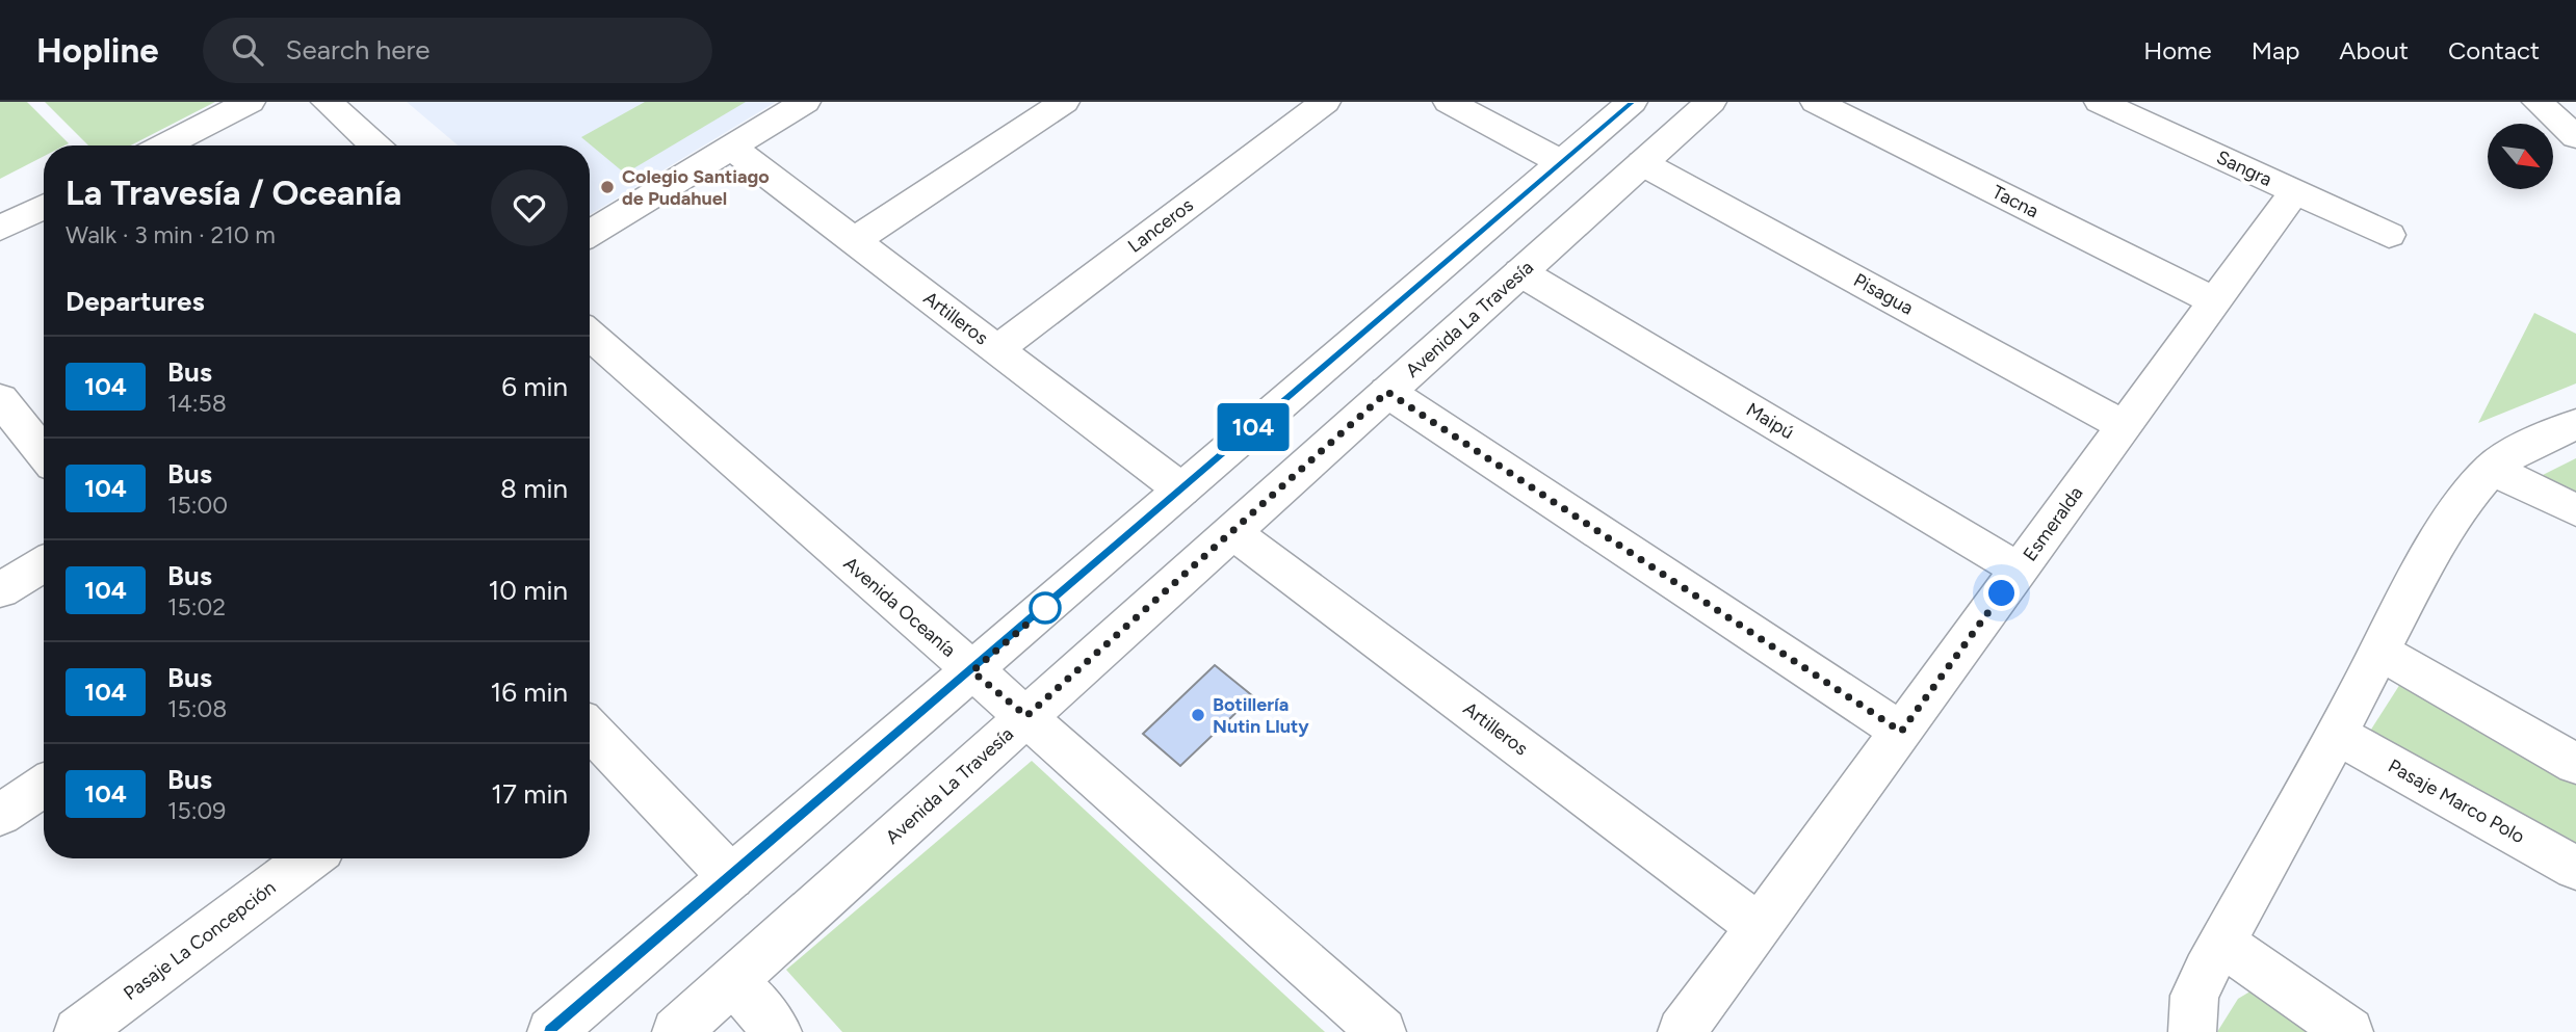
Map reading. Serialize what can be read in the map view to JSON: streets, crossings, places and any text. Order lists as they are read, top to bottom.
{
  "streets": {
    "street": [
      "Sangra",
      "Tacna",
      "Lanceros",
      "Pisagua",
      "Artilleros",
      "Avenida La Travesía",
      "Maipú",
      "Esmeralda",
      "Avenida Oceanía",
      "Pasaje Marco Polo",
      "Pasaje La Concepción"
    ]
  },
  "crossings": [
    ["Sangra", "Esmeralda"],
    ["Tacna", "Esmeralda"],
    ["Lanceros", "Artilleros"],
    ["Pisagua", "Avenida La Travesía"],
    ["Pisagua", "Esmeralda"],
    ["Artilleros", "Avenida La Travesía"],
    ["Artilleros", "Esmeralda"],
    ["Avenida La Travesía", "Maipú"],
    ["Avenida La Travesía", "Avenida Oceanía"],
    ["Maipú", "Esmeralda"]
  ],
  "places": ["Colegio Santiago de Pudahuel", "Botillería Nutin Lluty"],
  "lines": ["bus line 104"],
  "north": "bottom right",
  "page": {
    "header": "Hopline",
    "search": "Search here",
    "nav": [
      "Home",
      "Map",
      "About",
      "Contact"
    ],
    "on_map": "104",
    "heading": [
      ["La Travesía / Oceanía", "Walk · 3 min · 210 m"],
      "Departures"
    ],
    "list": [
      {
        "mark": "104",
        "name": "Bus",
        "note": "14:58",
        "value": "6 min"
      },
      {
        "mark": "104",
        "name": "Bus",
        "note": "15:00",
        "value": "8 min"
      },
      {
        "mark": "104",
        "name": "Bus",
        "note": "15:02",
        "value": "10 min"
      },
      {
        "mark": "104",
        "name": "Bus",
        "note": "15:08",
        "value": "16 min"
      },
      {
        "mark": "104",
        "name": "Bus",
        "note": "15:09",
        "value": "17 min"
      }
    ]
  }
}
